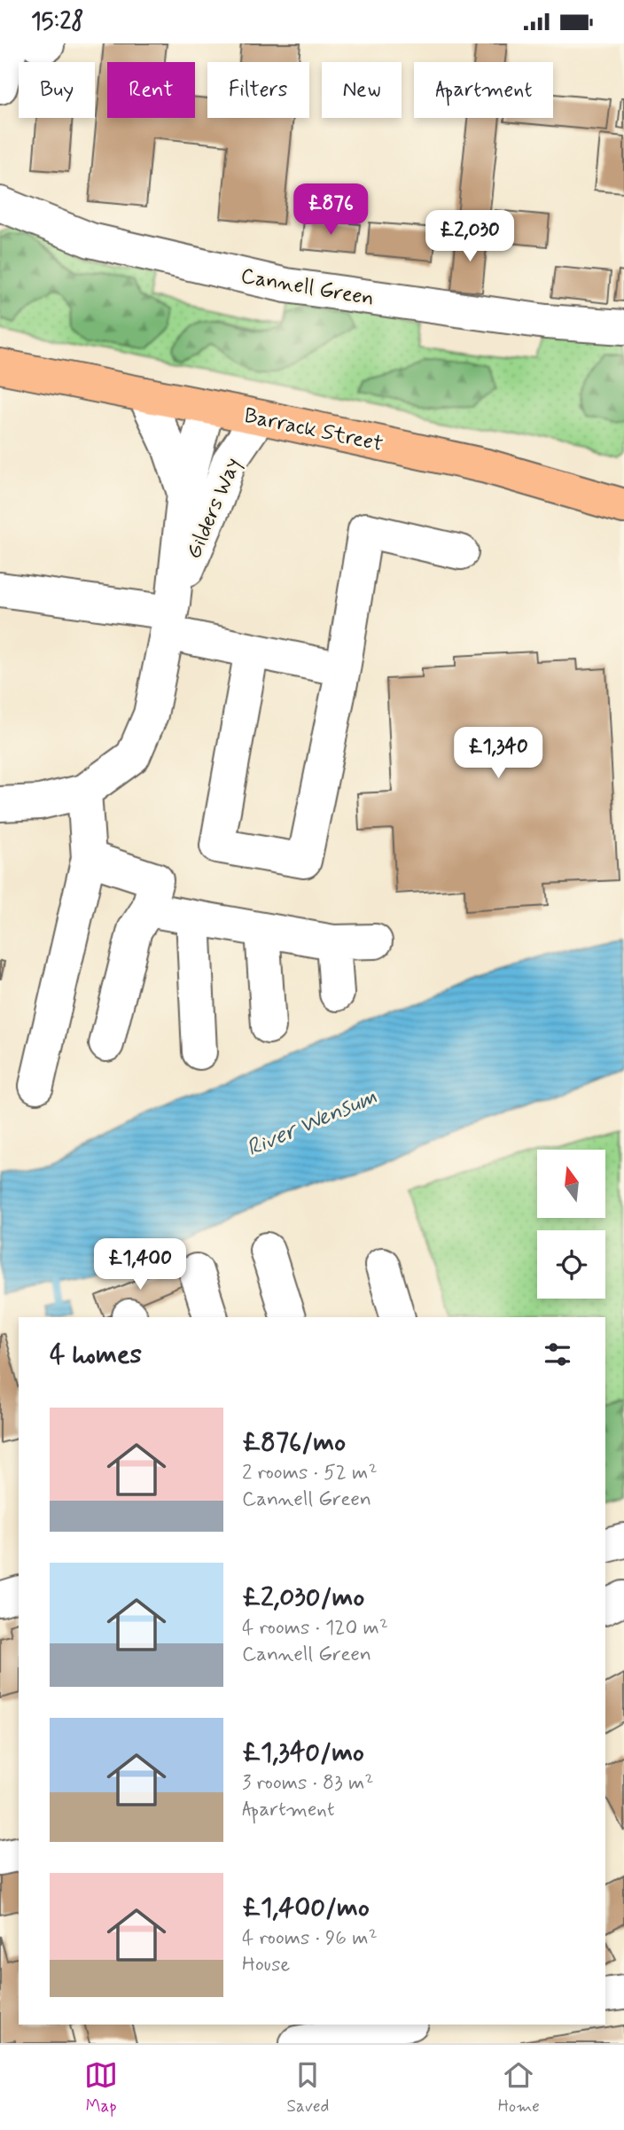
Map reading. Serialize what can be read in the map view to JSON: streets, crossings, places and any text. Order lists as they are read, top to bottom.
{
  "streets": {
    "main road": ["Barrack Street"],
    "street": ["Cannell Green", "Gilders Way"]
  },
  "crossings": [
    ["Barrack Street", "Gilders Way"]
  ],
  "water": ["River Wensum"],
  "north": "top",
  "page": {
    "status": "15:28",
    "chip": [
      "Buy",
      "Rent",
      "Filters",
      "New",
      "Apartment"
    ],
    "price": [
      "£876",
      "£2,030",
      "£1,340",
      "£1,400"
    ],
    "heading": "4 homes",
    "list": [
      {
        "name": "£876/mo",
        "note": "2 rooms · 52 m² · Cannell Green"
      },
      {
        "name": "£2,030/mo",
        "note": "4 rooms · 120 m² · Cannell Green"
      },
      {
        "name": "£1,340/mo",
        "note": "3 rooms · 83 m² · Apartment"
      },
      {
        "name": "£1,400/mo",
        "note": "4 rooms · 96 m² · House"
      }
    ],
    "tabs": ["Map", "Saved", "Home"]
  }
}
